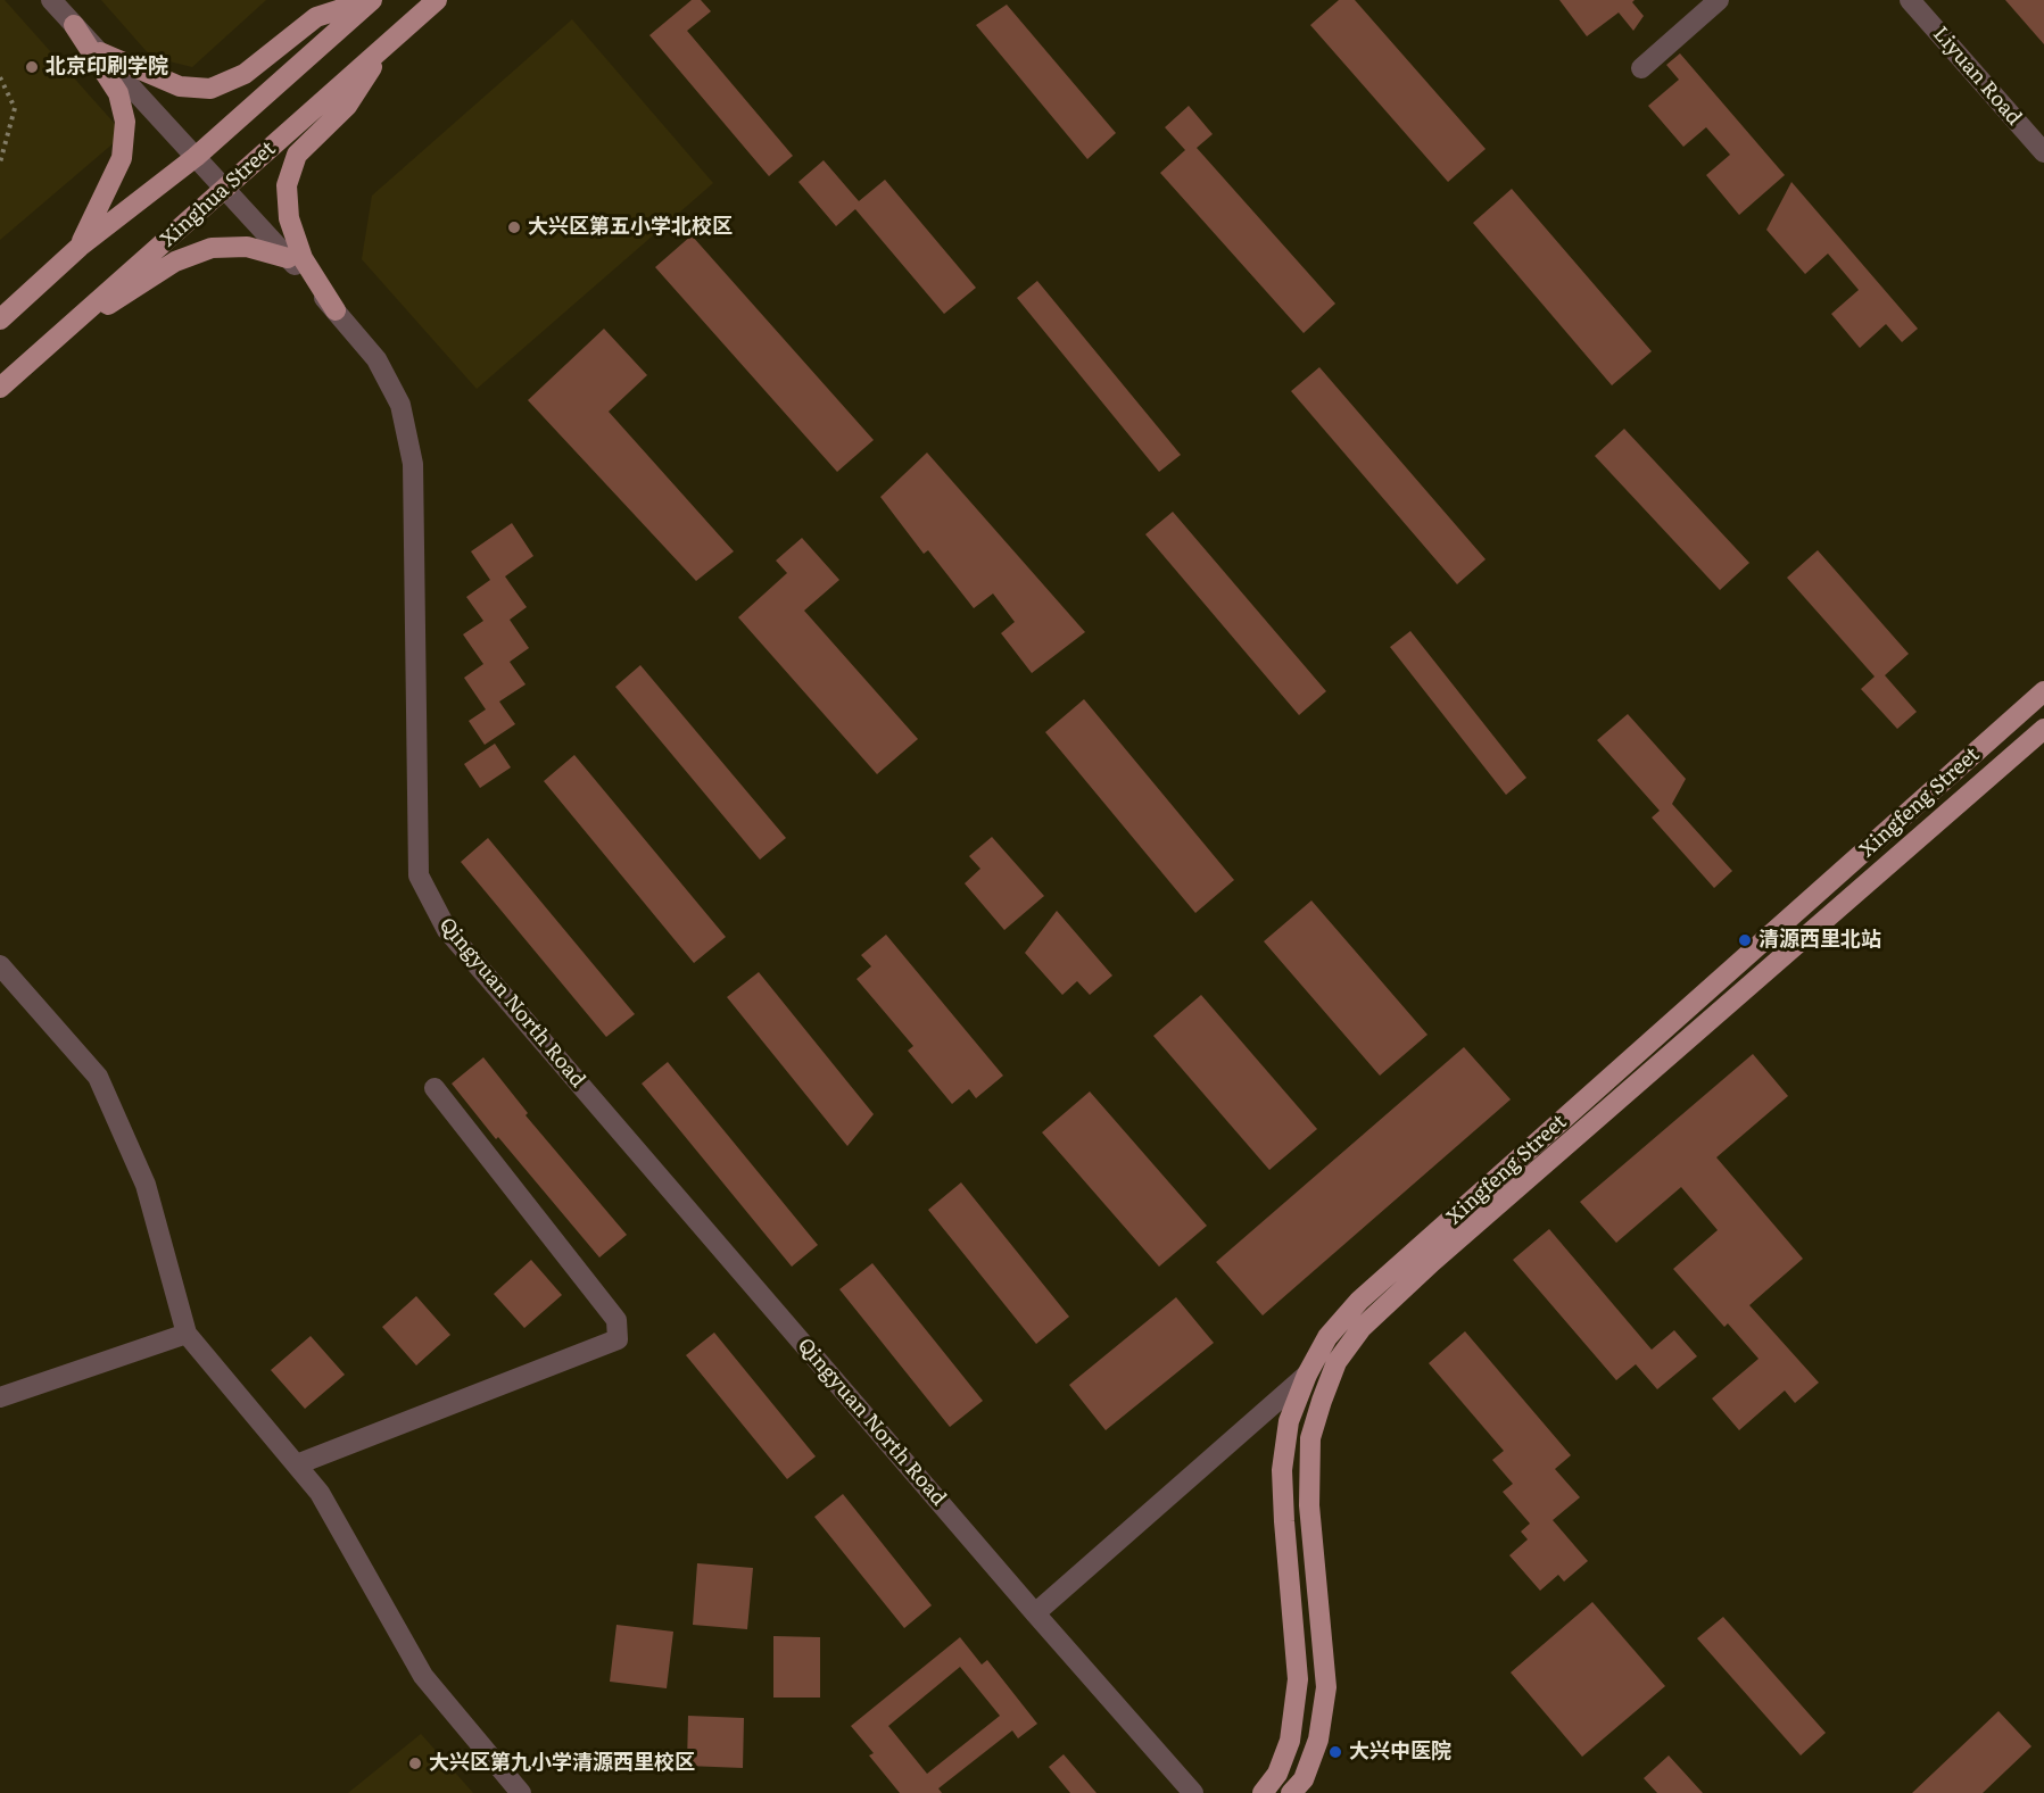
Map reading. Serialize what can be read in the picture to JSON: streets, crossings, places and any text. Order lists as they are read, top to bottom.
{
  "streets": {
    "main road": ["Xinghua Street", "Xingfeng Street"],
    "street": ["Liyuan Road", "Qingyuan North Road"]
  },
  "crossings": [
    ["Xinghua Street", "Qingyuan North Road"]
  ],
  "places": [
    "北京印刷学院",
    "大兴区第五小学北校区",
    "清源西里北站",
    "大兴中医院",
    "大兴区第九小学清源西里校区"
  ]
}
